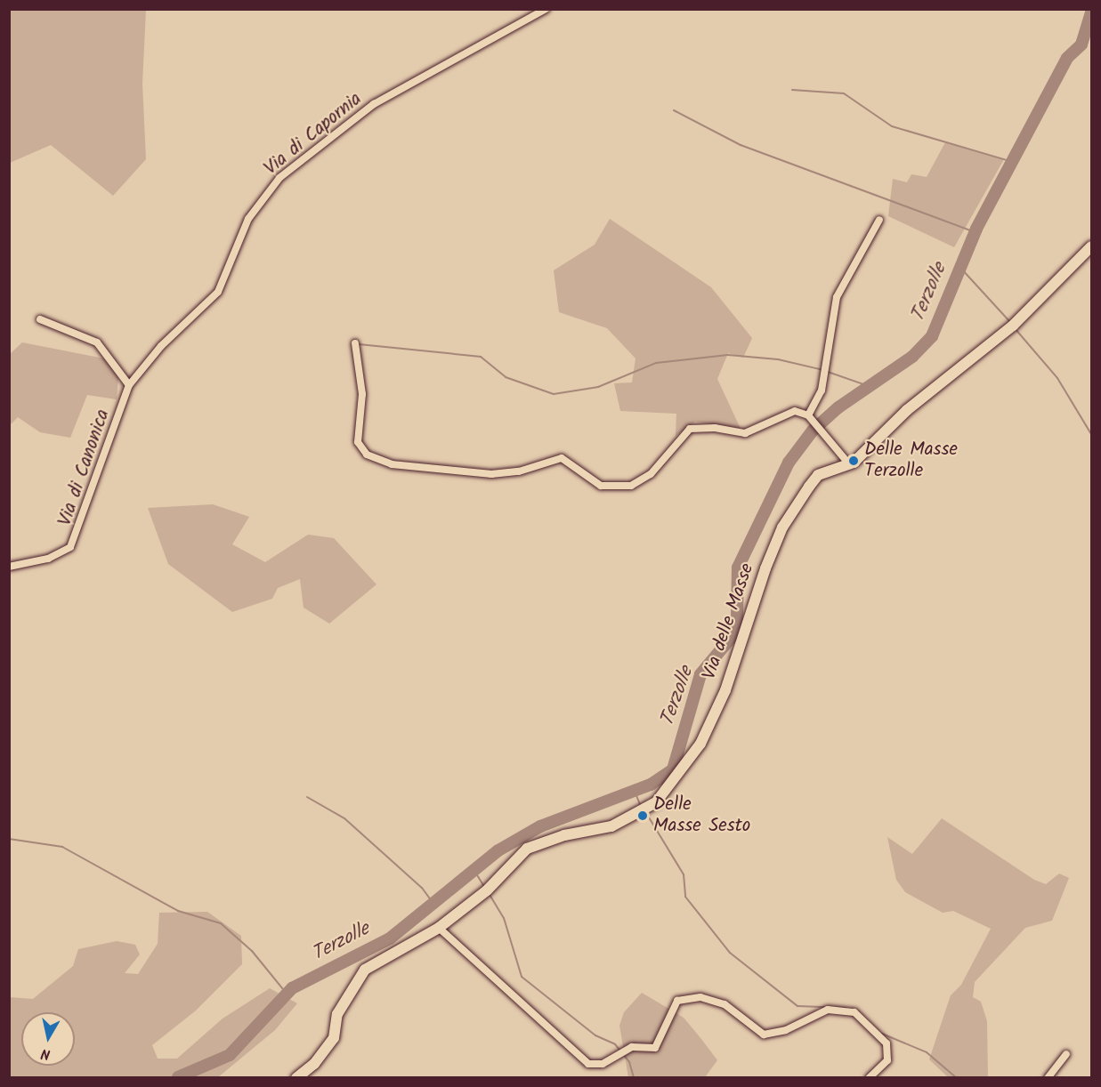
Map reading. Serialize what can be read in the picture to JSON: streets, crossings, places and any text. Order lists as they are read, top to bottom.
{
  "streets": {
    "street": ["Via di Capornia", "Via di Canonica", "Via delle Masse"]
  },
  "crossings": [
    ["Via di Capornia", "Via di Canonica"]
  ],
  "water": ["Terzolle"],
  "places": ["Delle Masse Terzolle", "Delle Masse Sesto"],
  "north": "bottom"
}
